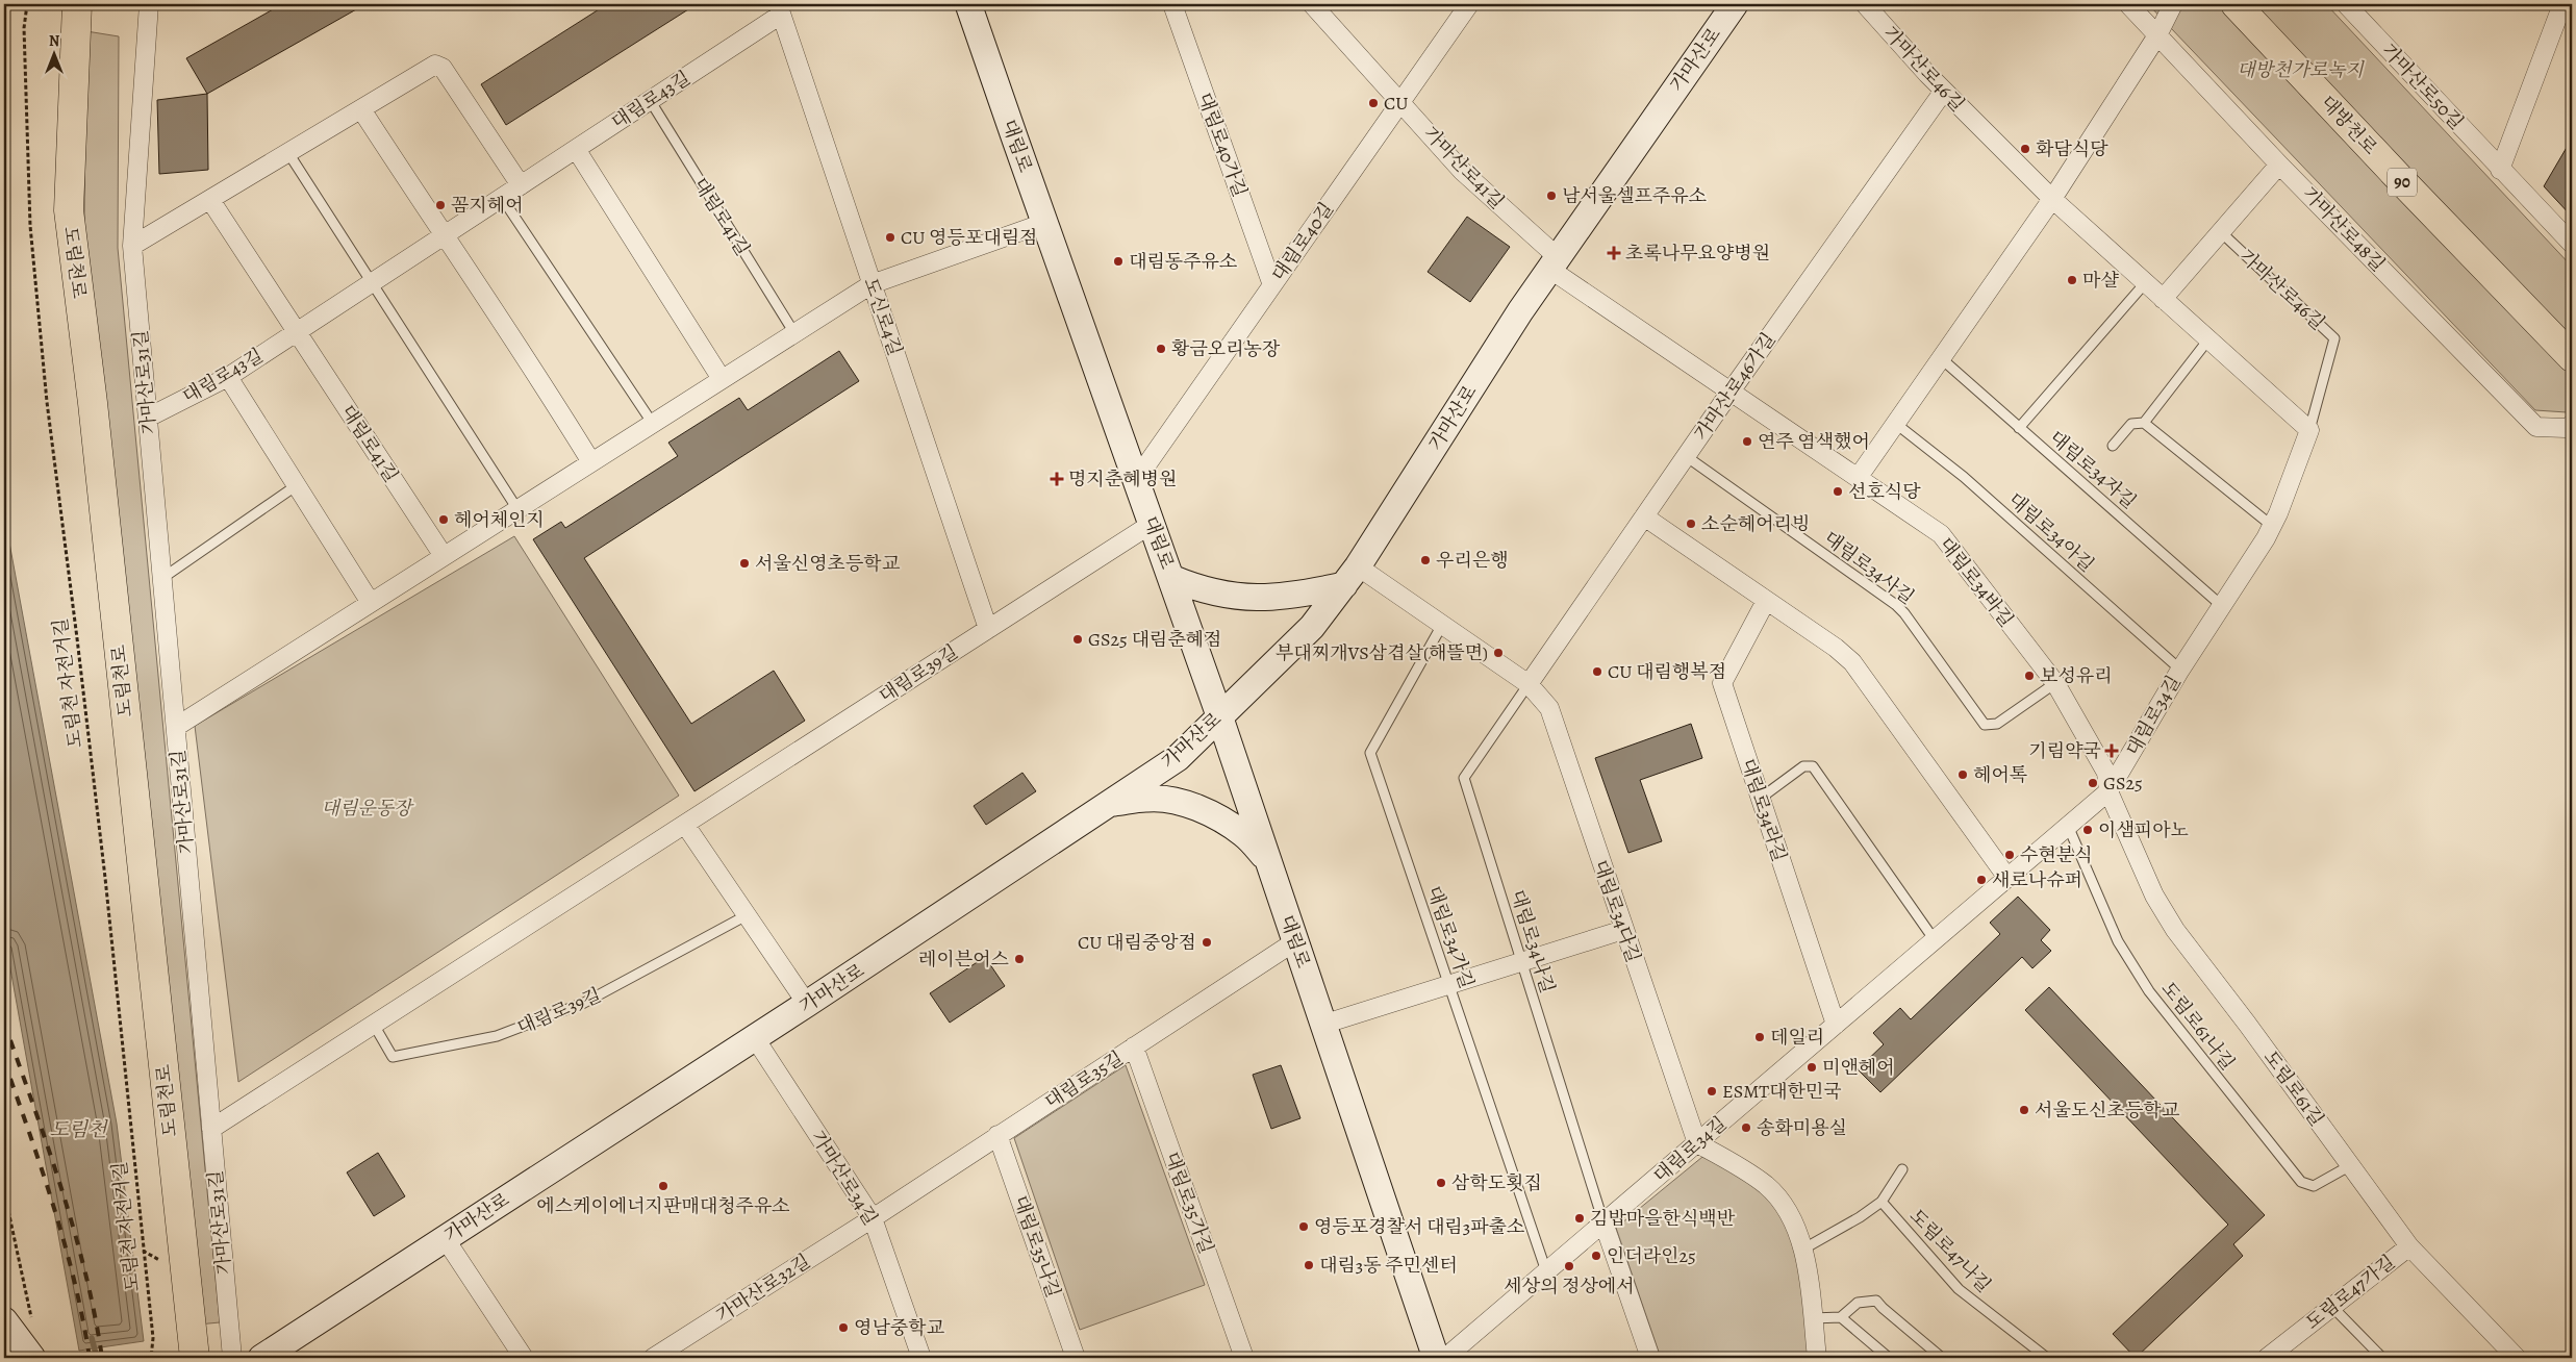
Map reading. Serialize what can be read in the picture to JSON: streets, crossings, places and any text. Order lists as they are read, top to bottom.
{
  "streets": {
    "main road": [
      "가마산로",
      "대방천로",
      "대림로",
      "90",
      "도림천로"
    ],
    "street": [
      "가마산로46길",
      "가마산로50길",
      "대림로43길",
      "대림로40가길",
      "가마산로41길",
      "대림로41길",
      "가마산로48길",
      "대림로40길",
      "도신로4길",
      "가마산로31길",
      "가마산로46가길",
      "대림로34바길",
      "대림로39길",
      "대림로34길",
      "대림로34라길",
      "대림로34다길",
      "대림로35길",
      "도림로61길",
      "가마산로34길",
      "대림로35가길",
      "대림로35나길",
      "가마산로32길",
      "도림로47가길"
    ],
    "lane": [
      "대림로34자길",
      "대림로34아길",
      "대림로34사길",
      "대림로34가길",
      "대림로34나길",
      "도림로61나길",
      "도림로47나길"
    ],
    "path": ["도림천 자전거길"]
  },
  "crossings": [
    ["가마산로", "대림로"],
    ["가마산로", "가마산로41길"],
    ["가마산로", "가마산로34길"],
    ["가마산로46길", "가마산로46가길"],
    ["가마산로46길", "대림로34길"],
    ["대림로43길", "대림로41길"],
    ["대림로43길", "도신로4길"],
    ["대림로43길", "가마산로31길"],
    ["대림로40가길", "대림로40길"],
    ["대림로", "대림로40길"],
    ["대림로", "대림로39길"],
    ["대림로", "대림로35길"],
    ["가마산로41길", "대림로40길"],
    ["도신로4길", "대림로39길"],
    ["가마산로31길", "대림로39길"],
    ["가마산로46가길", "대림로34사길"],
    ["가마산로46가길", "대림로34바길"],
    ["가마산로46가길", "대림로34다길"],
    ["가마산로46가길", "대림로34나길"],
    ["대림로34자길", "대림로34길"],
    ["대림로34아길", "대림로34길"],
    ["대림로34사길", "대림로34바길"],
    ["대림로34바길", "대림로34길"],
    ["대림로34바길", "도림로61길"],
    ["대림로34길", "대림로34라길"],
    ["대림로34길", "대림로34다길"],
    ["대림로34길", "대림로34가길"],
    ["대림로34길", "대림로34나길"],
    ["대림로34길", "도림로61나길"],
    ["대림로34길", "도림로61길"],
    ["대림로34다길", "대림로34나길"],
    ["도림로61나길", "도림로61길"],
    ["대림로35길", "가마산로34길"],
    ["대림로35길", "대림로35가길"],
    ["대림로35길", "대림로35나길"],
    ["대림로35길", "가마산로32길"],
    ["도림로61길", "도림로47가길"],
    ["가마산로34길", "가마산로32길"]
  ],
  "water": ["도림천"],
  "parks": ["대방천가로녹지", "대림운동장"],
  "places": {
    "other": [
      "CU",
      "화담식당",
      "남서울셀프주유소",
      "꼼지헤어",
      "CU 영등포대림점",
      "대림동주유소",
      "마샬",
      "황금오리농장",
      "연주 염색했어",
      "선호식당",
      "헤어체인지",
      "소순헤어리빙",
      "우리은행",
      "서울신영초등학교",
      "GS25 대림춘혜점",
      "부대찌개VS삼겹살(해뜰면)",
      "CU 대림행복점",
      "보성유리",
      "헤어톡",
      "GS25",
      "이샘피아노",
      "수현분식",
      "새로나슈퍼",
      "CU 대림중앙점",
      "레이븐어스",
      "데일리",
      "미앤헤어",
      "ESMT대한민국",
      "서울도신초등학교",
      "송화미용실",
      "삼학도횟집",
      "에스케이에너지판매대청주유소",
      "김밥마을한식백반",
      "영등포경찰서 대림3파출소",
      "인더라인25",
      "대림3동 주민센터",
      "세상의 정상에서",
      "영남중학교"
    ],
    "health": ["초록나무요양병원", "명지춘혜병원", "기림약국"]
  },
  "north": "top"
}
